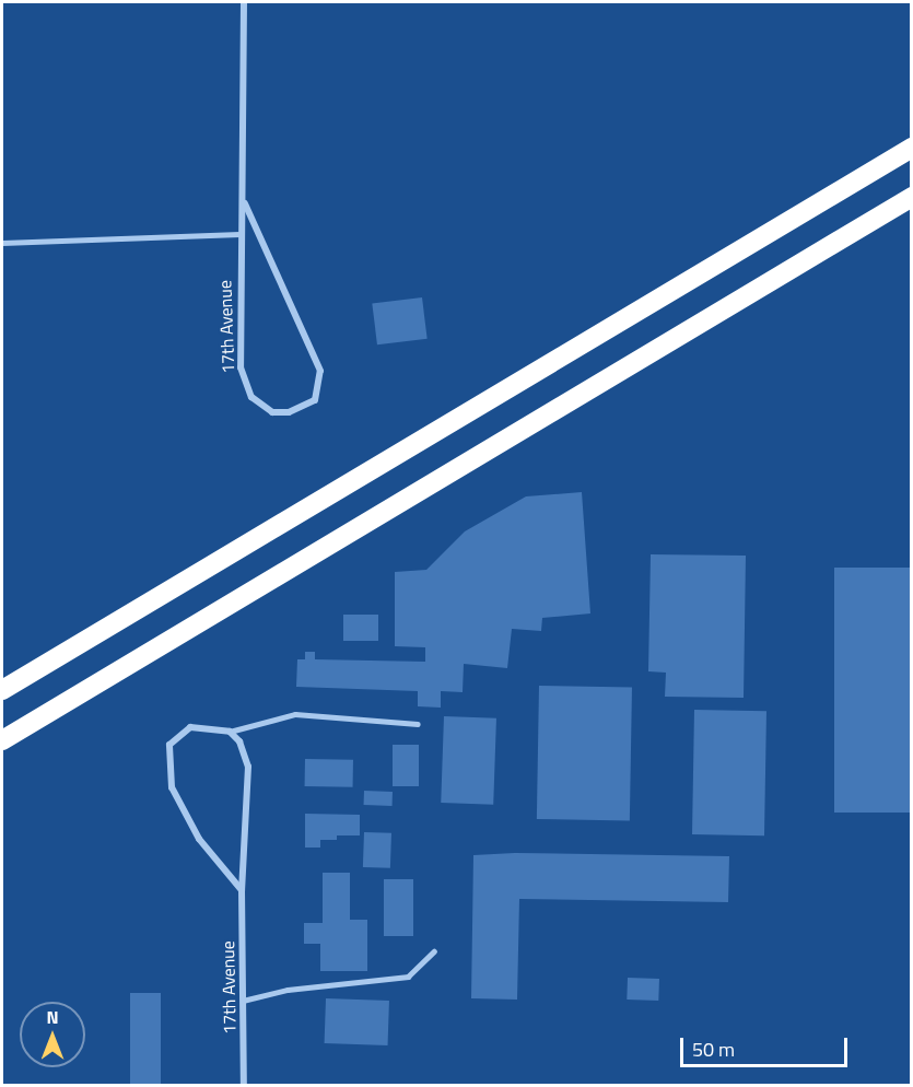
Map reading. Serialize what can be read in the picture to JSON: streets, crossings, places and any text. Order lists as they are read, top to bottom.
{
  "streets": {
    "street": ["17th Avenue"]
  },
  "scale_bar": "50 m",
  "north": "top"
}
